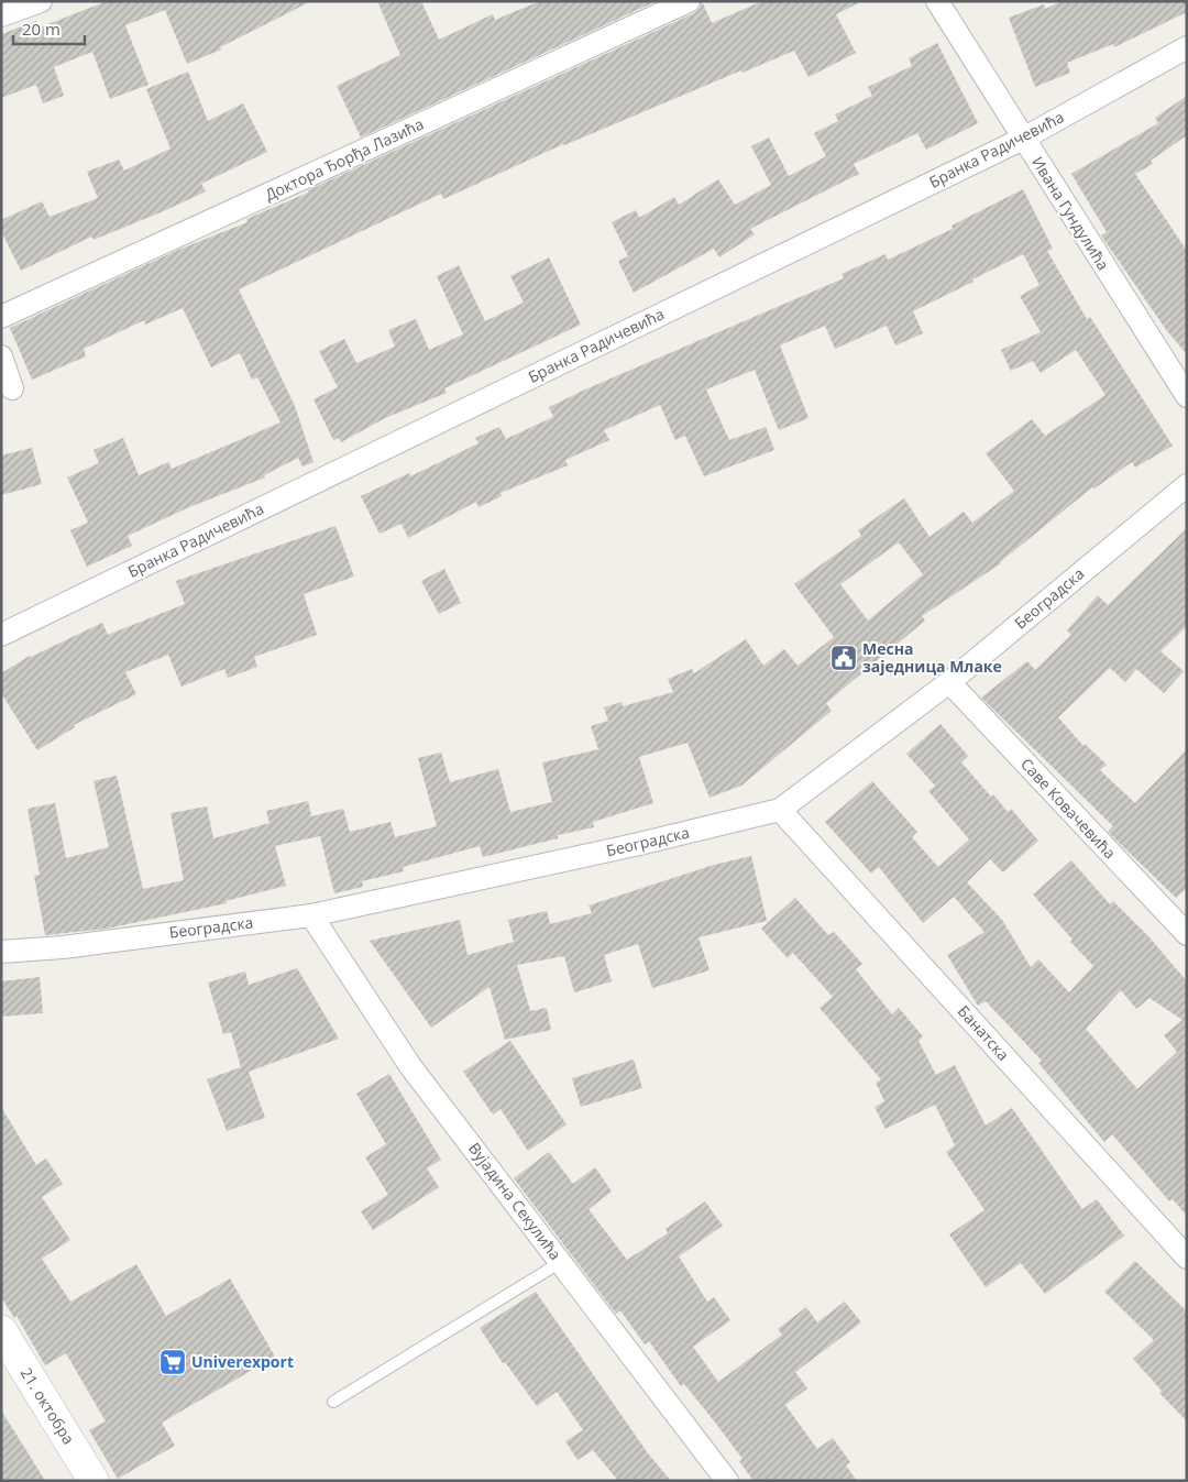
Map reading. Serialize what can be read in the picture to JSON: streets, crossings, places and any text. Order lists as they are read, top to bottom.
{
  "streets": {
    "street": [
      "Бранка Радичевића",
      "Доктора Ђорђа Лазића",
      "Ивана Гундулића",
      "Београдска",
      "Саве Ковачевића",
      "Банатска",
      "Вујадина Секулића",
      "21. октобра"
    ]
  },
  "crossings": [
    ["Бранка Радичевића", "Ивана Гундулића"],
    ["Београдска", "Саве Ковачевића"],
    ["Београдска", "Банатска"],
    ["Београдска", "Вујадина Секулића"]
  ],
  "places": {
    "public building": ["Месна заједница Млаке"],
    "supermarket": ["Univerexport"]
  },
  "scale_bar": "20 m"
}
